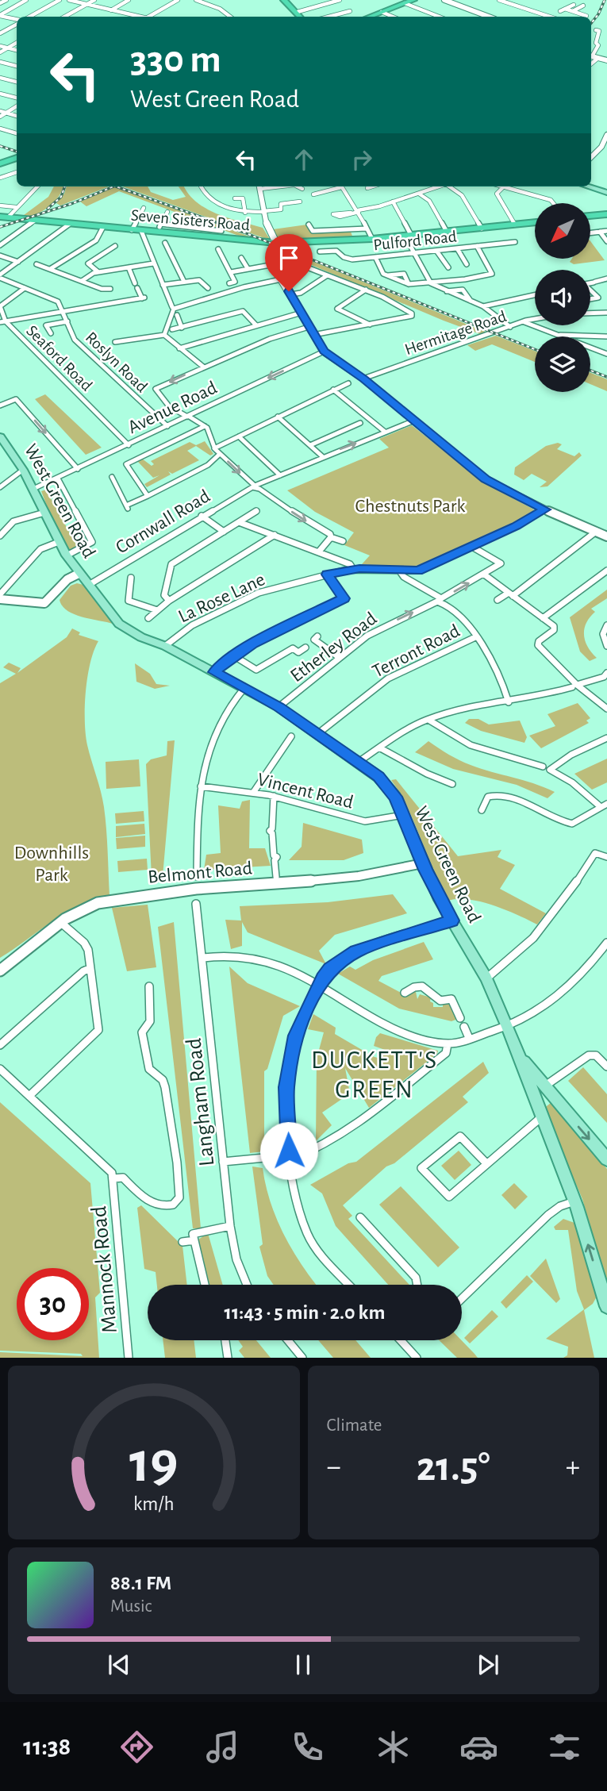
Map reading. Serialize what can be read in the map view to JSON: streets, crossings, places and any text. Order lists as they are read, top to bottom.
{
  "streets": {
    "highway": ["Seven Sisters Road"],
    "main road": ["West Green Road", "Belmont Road"],
    "street": [
      "Pulford Road",
      "Hermitage Road",
      "Seaford Road",
      "Roslyn Road",
      "Avenue Road",
      "Cornwall Road",
      "La Rose Lane",
      "Etherley Road",
      "Terront Road",
      "Vincent Road",
      "Langham Road",
      "Mannock Road"
    ]
  },
  "crossings": [
    ["Seaford Road", "Roslyn Road"],
    ["Seaford Road", "Avenue Road"],
    ["Roslyn Road", "Avenue Road"],
    ["Avenue Road", "West Green Road"],
    ["West Green Road", "Cornwall Road"],
    ["West Green Road", "La Rose Lane"],
    ["West Green Road", "Etherley Road"],
    ["West Green Road", "Terront Road"],
    ["West Green Road", "Vincent Road"],
    ["West Green Road", "Belmont Road"],
    ["La Rose Lane", "Etherley Road"]
  ],
  "one_way": ["Etherley Road"],
  "districts": ["DUCKETT'S GREEN"],
  "parks": ["Chestnuts Park", "Downhills Park"],
  "north": "bottom left",
  "page": {
    "turn": ["330 m", "West Green Road"],
    "limit": "30",
    "trip": "11:43 · 5 min · 2.0 km",
    "tile": "Climate",
    "heat": ["−", "21.5°", "+"],
    "song": ["88.1 FM", "Music"],
    "tabs": "11:38",
    "gauge": ["19", "km/h"]
  }
}
